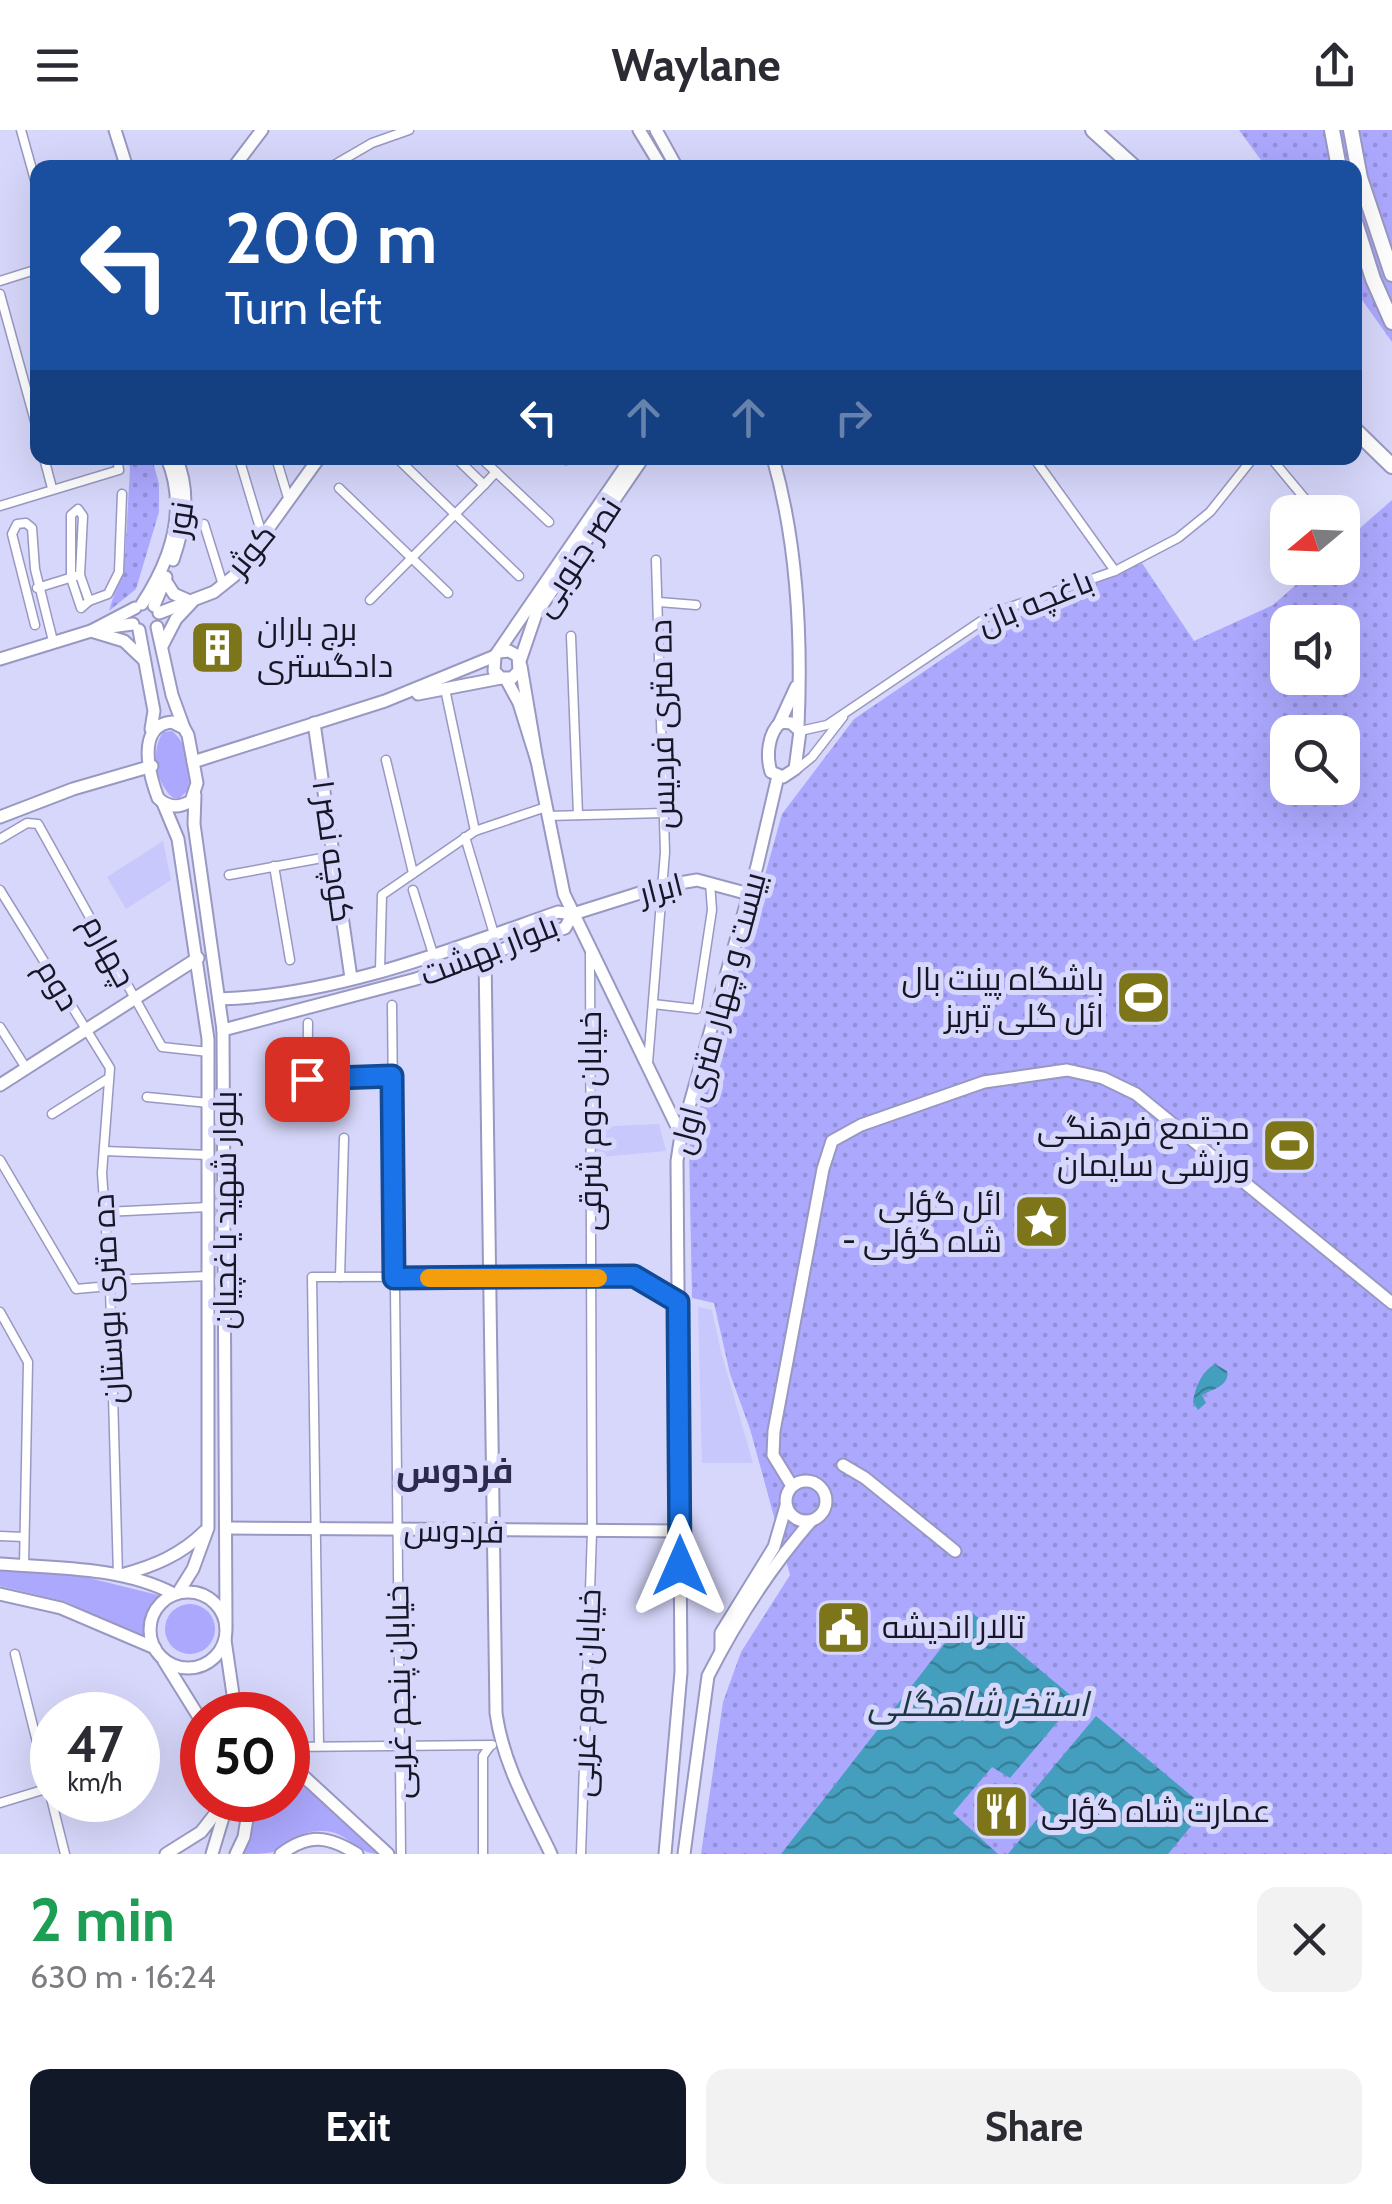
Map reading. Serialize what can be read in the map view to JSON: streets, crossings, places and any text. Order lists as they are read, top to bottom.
{
  "streets": {
    "main road": [
      "نور",
      "کوثر",
      "نصر جنوبی",
      "کوچه نصر ۱",
      "ابرار",
      "بلوار بهشت",
      "بیست و چهار متری اول",
      "بلوار شهید یاغچیان",
      "فردوس"
    ],
    "street": [
      "باغچه بان",
      "ده متری فردیس",
      "چهارم",
      "دوم",
      "خیابان دوم شرقی",
      "ده متری بوستان",
      "خیابان پنجم غربی",
      "خیابان دوم غربی"
    ]
  },
  "crossings": [
    ["ده متری فردیس", "ابرار"],
    ["کوچه نصر ۱", "بلوار بهشت"],
    ["ابرار", "بلوار بهشت"],
    ["ابرار", "بیست و چهار متری اول"],
    ["بلوار بهشت", "بلوار شهید یاغچیان"],
    ["چهارم", "بلوار شهید یاغچیان"],
    ["دوم", "ده متری بوستان"],
    ["بیست و چهار متری اول", "فردوس"],
    ["خیابان دوم شرقی", "فردوس"],
    ["خیابان دوم شرقی", "خیابان دوم غربی"],
    ["بلوار شهید یاغچیان", "فردوس"],
    ["فردوس", "خیابان پنجم غربی"],
    ["فردوس", "خیابان دوم غربی"]
  ],
  "districts": ["فردوس"],
  "water": ["استخر شاهگلی"],
  "places": {
    "building": ["برج باران دادگستری"],
    "sports": ["باشگاه پینت بال ائل گلی تبریز", "مجتمع فرهنگی ورزشی سایمان"],
    "place": ["ائل گؤلی - شاه گؤلی"],
    "public building": ["تالار اندیشه"],
    "restaurant": ["عمارت شاه گؤلی"]
  },
  "north": "left",
  "page": {
    "header": "Waylane",
    "turn": ["200 m", "Turn left"],
    "speed": "47 km/h",
    "limit": "50",
    "heading": ["2 min", "630 m · 16:24"],
    "buttons": ["Exit", "Share"]
  }
}
